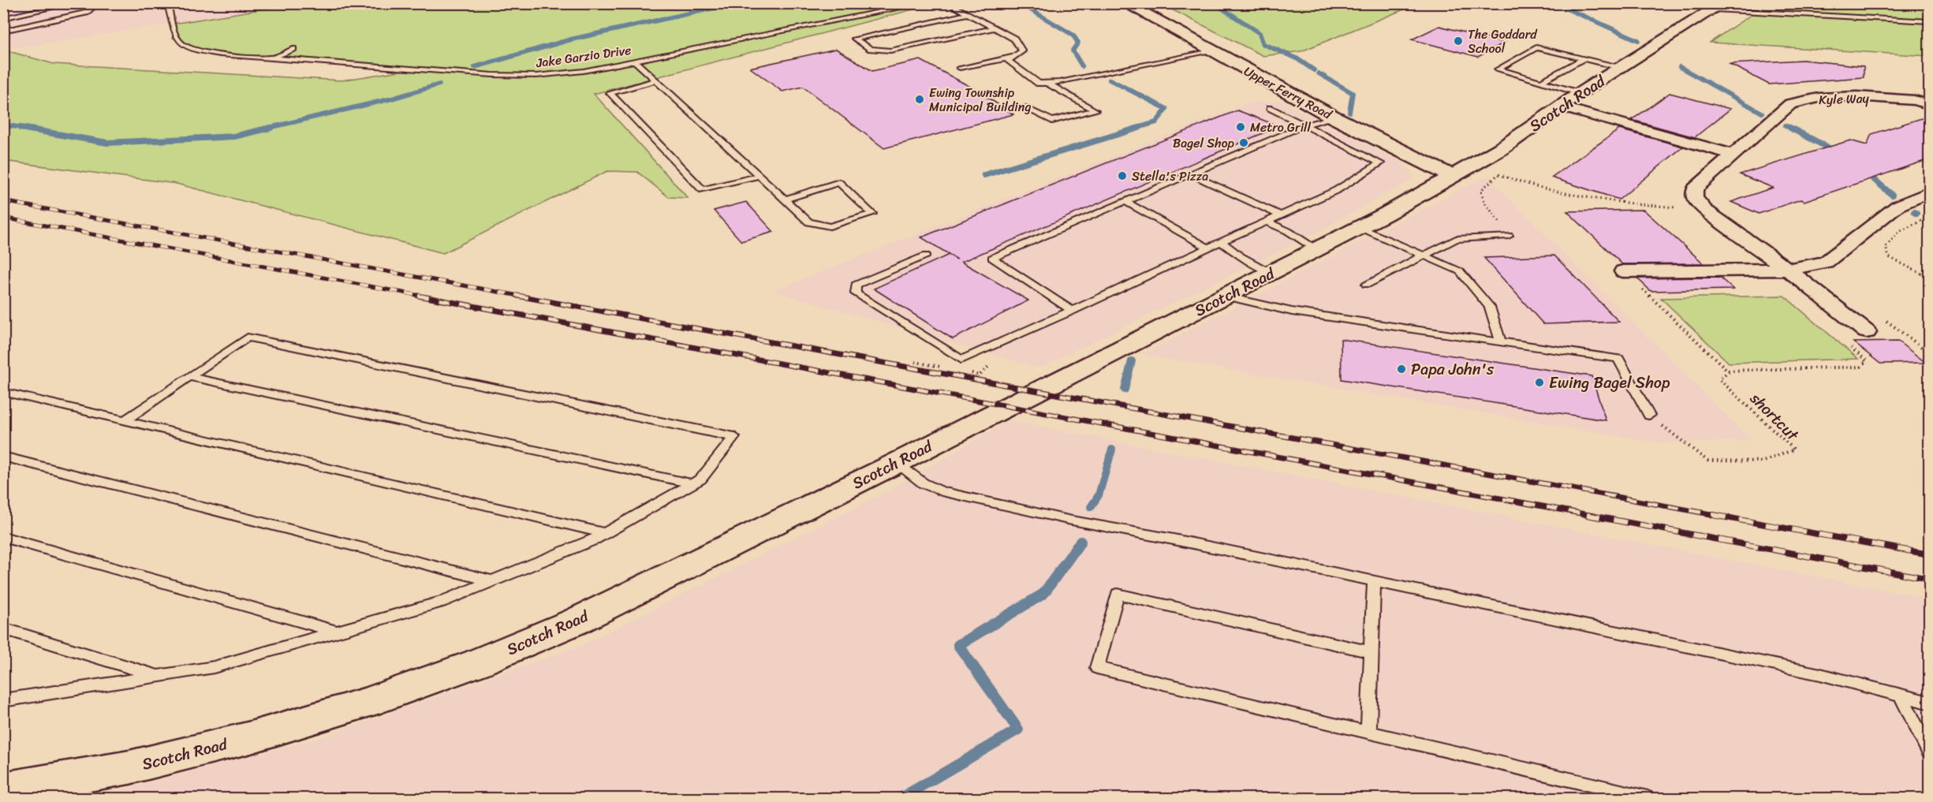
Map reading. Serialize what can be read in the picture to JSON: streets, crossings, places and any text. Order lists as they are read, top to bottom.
{
  "streets": {
    "main road": ["Upper Ferry Road", "Scotch Road"],
    "street": ["Kyle Way"],
    "lane": ["Jake Garzio Drive"],
    "path": ["shortcut"]
  },
  "crossings": [
    ["Upper Ferry Road", "Scotch Road"]
  ],
  "places": [
    "The Goddard School",
    "Ewing Township Municipal Building",
    "Metro Grill",
    "Bagel Shop",
    "Stella's Pizza",
    "Papa John's",
    "Ewing Bagel Shop"
  ]
}
